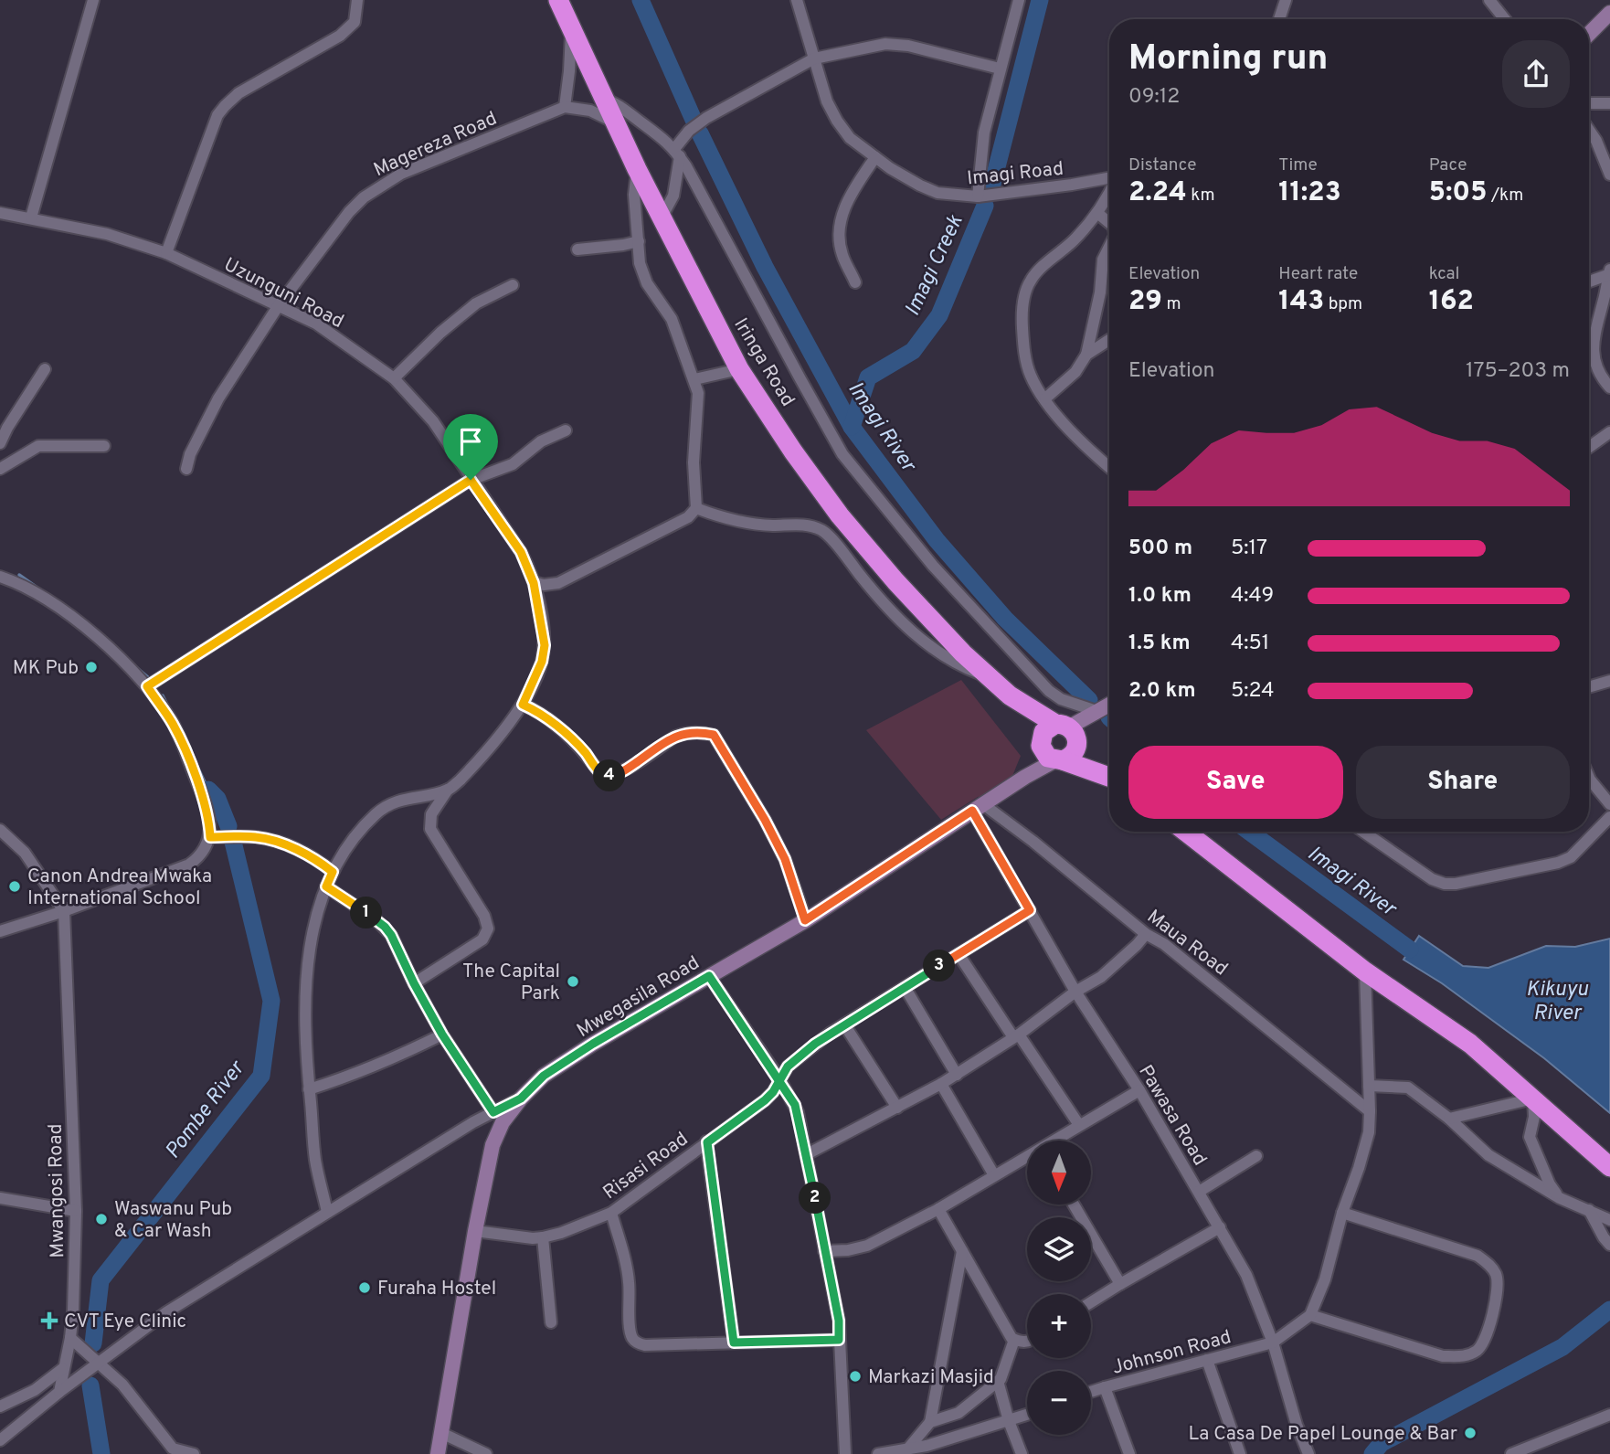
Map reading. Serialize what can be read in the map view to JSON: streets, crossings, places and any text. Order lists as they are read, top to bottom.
{
  "streets": {
    "highway": ["Iringa Road"],
    "street": [
      "Magereza Road",
      "Imagi Road",
      "Uzunguni Road",
      "Maua Road",
      "Mwegasila Road",
      "Pawasa Road",
      "Risasi Road",
      "Mwangosi Road",
      "Johnson Road"
    ]
  },
  "crossings": [
    ["Magereza Road", "Uzunguni Road"],
    ["Maua Road", "Mwegasila Road"],
    ["Maua Road", "Pawasa Road"],
    ["Mwegasila Road", "Pawasa Road"],
    ["Mwegasila Road", "Risasi Road"],
    ["Pawasa Road", "Risasi Road"],
    ["Pawasa Road", "Johnson Road"]
  ],
  "water": [
    "Imagi Creek",
    "Imagi River",
    "Kikuyu River",
    "Pombe River"
  ],
  "places": {
    "other": [
      "MK Pub",
      "Canon Andrea Mwaka International School",
      "The Capital Park",
      "Waswanu Pub & Car Wash",
      "Furaha Hostel",
      "Markazi Masjid",
      "La Casa De Papel Lounge & Bar"
    ],
    "health": ["CVT Eye Clinic"]
  },
  "north": "bottom",
  "page": {
    "heading": ["Morning run", "09:12"],
    "stats": [
      ["Distance", "2.24 km"],
      ["Time", "11:23"],
      ["Pace", "5:05 /km"],
      ["Elevation", "29 m"],
      ["Heart rate", "143 bpm"],
      ["kcal", "162"]
    ],
    "chart": ["Elevation", "175–203 m"],
    "list": [
      {
        "name": "500 m",
        "note": "5:17"
      },
      {
        "name": "1.0 km",
        "note": "4:49"
      },
      {
        "name": "1.5 km",
        "note": "4:51"
      },
      {
        "name": "2.0 km",
        "note": "5:24"
      }
    ],
    "buttons": ["Save", "Share"],
    "pins": [
      "4",
      "1",
      "3",
      "2"
    ],
    "map_buttons": ["+", "−"]
  }
}
